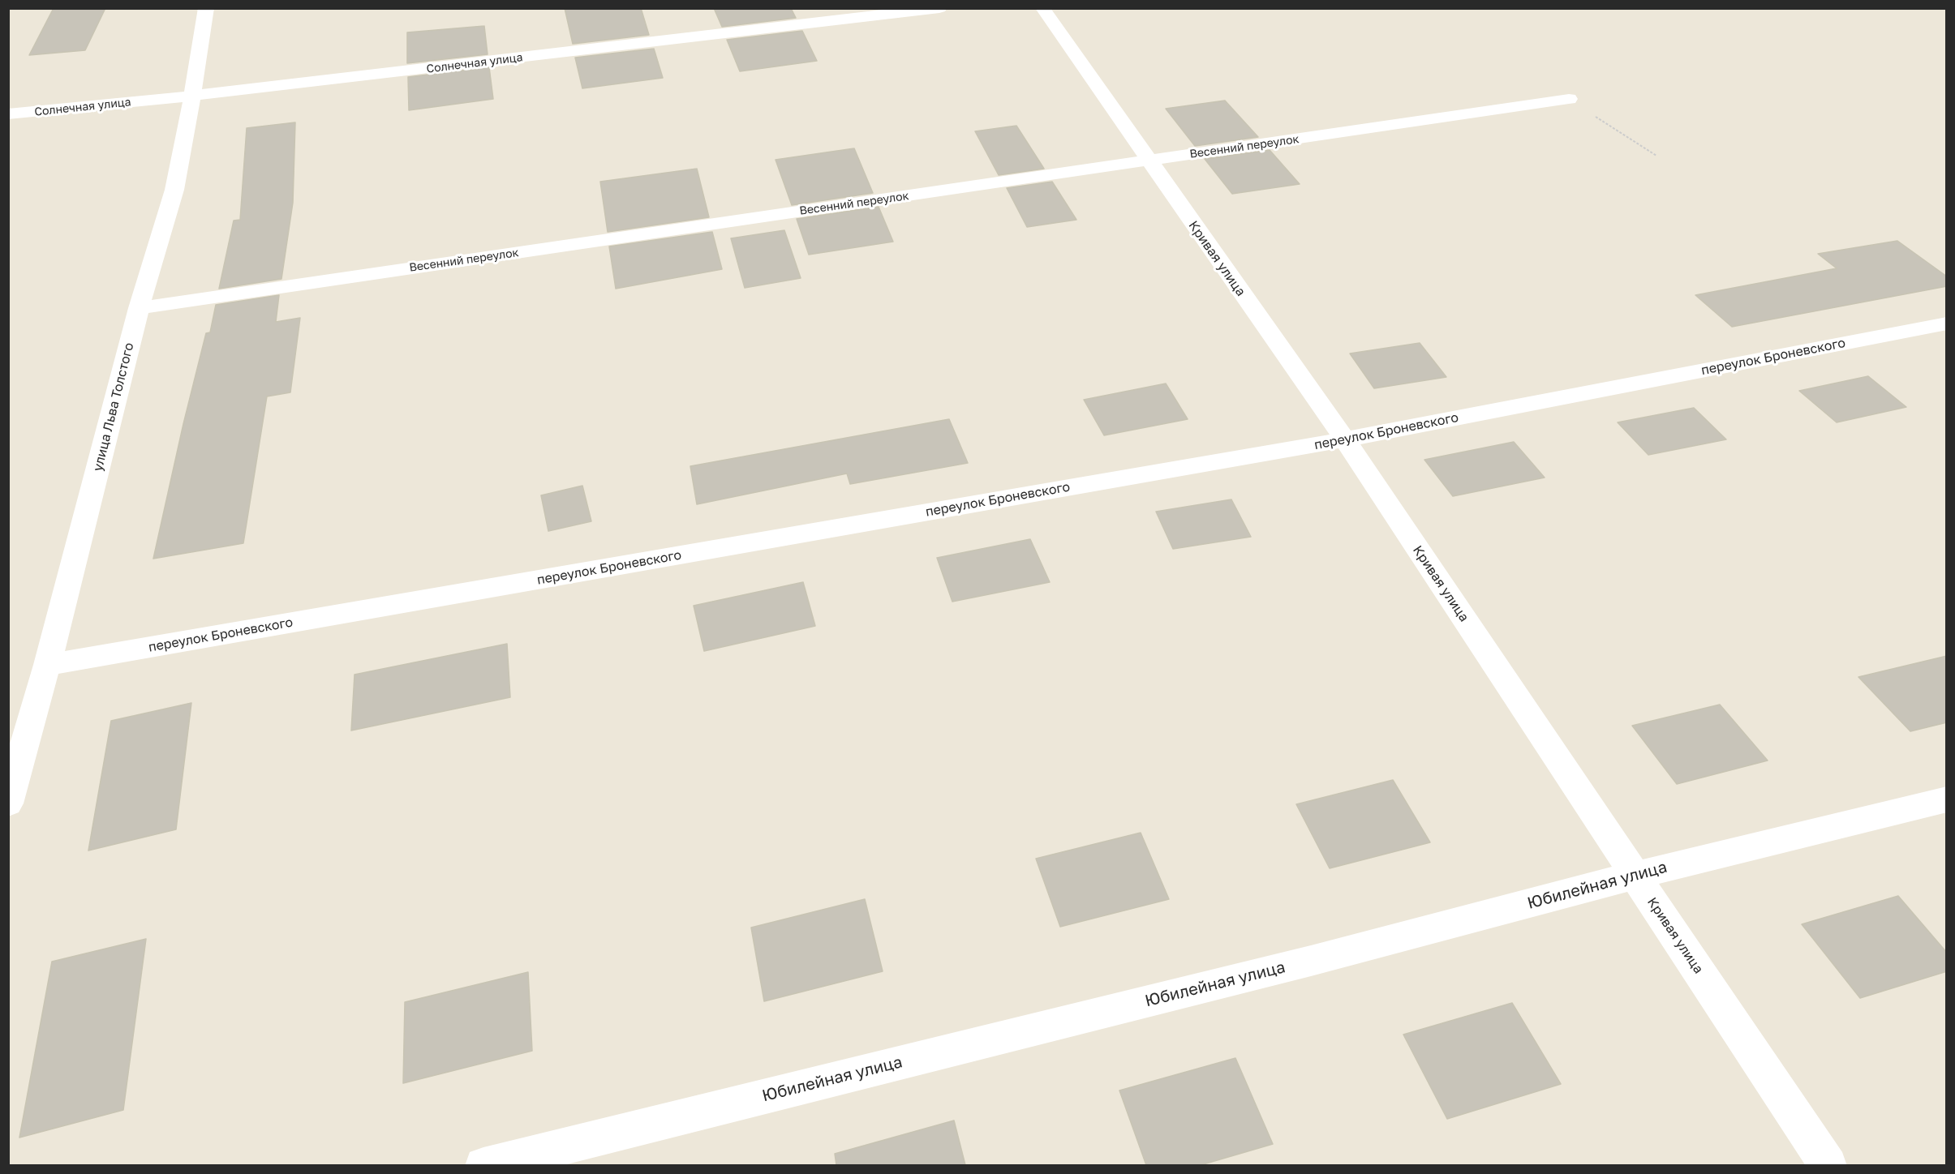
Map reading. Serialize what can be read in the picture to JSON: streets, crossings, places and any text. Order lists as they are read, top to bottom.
{
  "streets": {
    "street": [
      "Солнечная улица",
      "Весенний переулок",
      "Кривая улица",
      "переулок Броневского",
      "улица Льва Толстого",
      "Юбилейная улица"
    ]
  },
  "crossings": [
    ["Солнечная улица", "улица Льва Толстого"],
    ["Весенний переулок", "Кривая улица"],
    ["Весенний переулок", "улица Льва Толстого"],
    ["Кривая улица", "переулок Броневского"],
    ["Кривая улица", "Юбилейная улица"],
    ["переулок Броневского", "улица Льва Толстого"]
  ]
}
